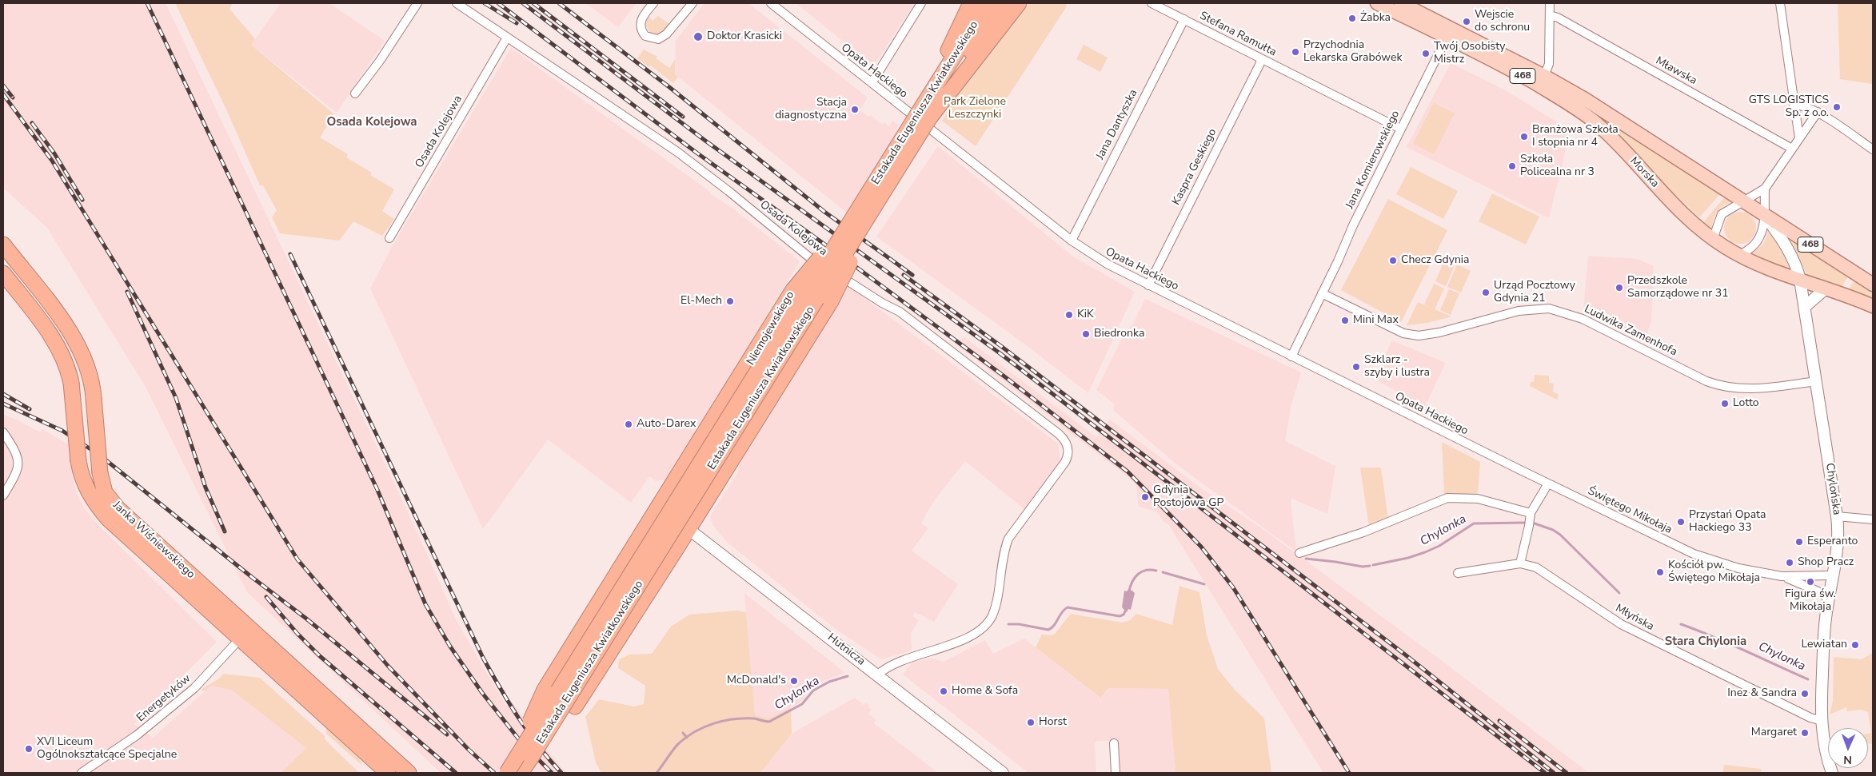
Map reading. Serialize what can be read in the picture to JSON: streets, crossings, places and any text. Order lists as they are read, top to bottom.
{
  "streets": {
    "highway": ["Estakada Eugeniusza Kwiatkowskiego", "Janka Wiśniewskiego"],
    "main road": ["468", "Morska"],
    "street": [
      "Stefana Ramułta",
      "Opata Hackiego",
      "Mławska",
      "Jana Dantyszka",
      "Osada Kolejowa",
      "Jana Komierowskiego",
      "Kaspra Geskiego",
      "Niemojewskiego",
      "Ludwika Zamenhofa",
      "Chylońska",
      "Świętego Mikołaja",
      "Młyńska",
      "Hutnicza",
      "Energetyków"
    ]
  },
  "crossings": [
    ["Stefana Ramułta", "Jana Dantyszka"],
    ["Stefana Ramułta", "Jana Komierowskiego"],
    ["Stefana Ramułta", "Kaspra Geskiego"],
    ["Opata Hackiego", "Jana Dantyszka"],
    ["Opata Hackiego", "Kaspra Geskiego"],
    ["Opata Hackiego", "Świętego Mikołaja"],
    ["468", "Morska"],
    ["468", "Chylońska"],
    ["Osada Kolejowa", "Niemojewskiego"],
    ["Osada Kolejowa", "Hutnicza"],
    ["Jana Komierowskiego", "Morska"],
    ["Jana Komierowskiego", "Ludwika Zamenhofa"],
    ["Morska", "Chylońska"],
    ["Ludwika Zamenhofa", "Chylońska"],
    ["Chylońska", "Świętego Mikołaja"],
    ["Chylońska", "Młyńska"],
    ["Janka Wiśniewskiego", "Energetyków"]
  ],
  "districts": ["Osada Kolejowa", "Stara Chylonia"],
  "water": ["Chylonka"],
  "parks": ["Park Zielone Leszczynki"],
  "places": [
    "Żabka",
    "Wejscie do schronu",
    "Doktor Krasicki",
    "Przychodnia Lekarska Grabówek",
    "Twój Osobisty Mistrz",
    "GTS LOGISTICS Sp. z o.o.",
    "Stacja diagnostyczna",
    "Branżowa Szkoła I stopnia nr 4",
    "Szkoła Policealna nr 3",
    "Checz Gdynia",
    "Przedszkole Samorządowe nr 31",
    "Urząd Pocztowy Gdynia 21",
    "El-Mech",
    "KiK",
    "Mini Max",
    "Biedronka",
    "Szklarz - szyby i lustra",
    "Lotto",
    "Auto-Darex",
    "Gdynia Postojowa GP",
    "Przystań Opata Hackiego 33",
    "Esperanto",
    "Shop Pracz",
    "Kościół pw. Świętego Mikołaja",
    "Figura św. Mikołaja",
    "Lewiatan",
    "McDonald's",
    "Home & Sofa",
    "Inez & Sandra",
    "Horst",
    "Margaret",
    "XVI Liceum Ogólnokształcące Specjalne"
  ],
  "north": "bottom"
}
